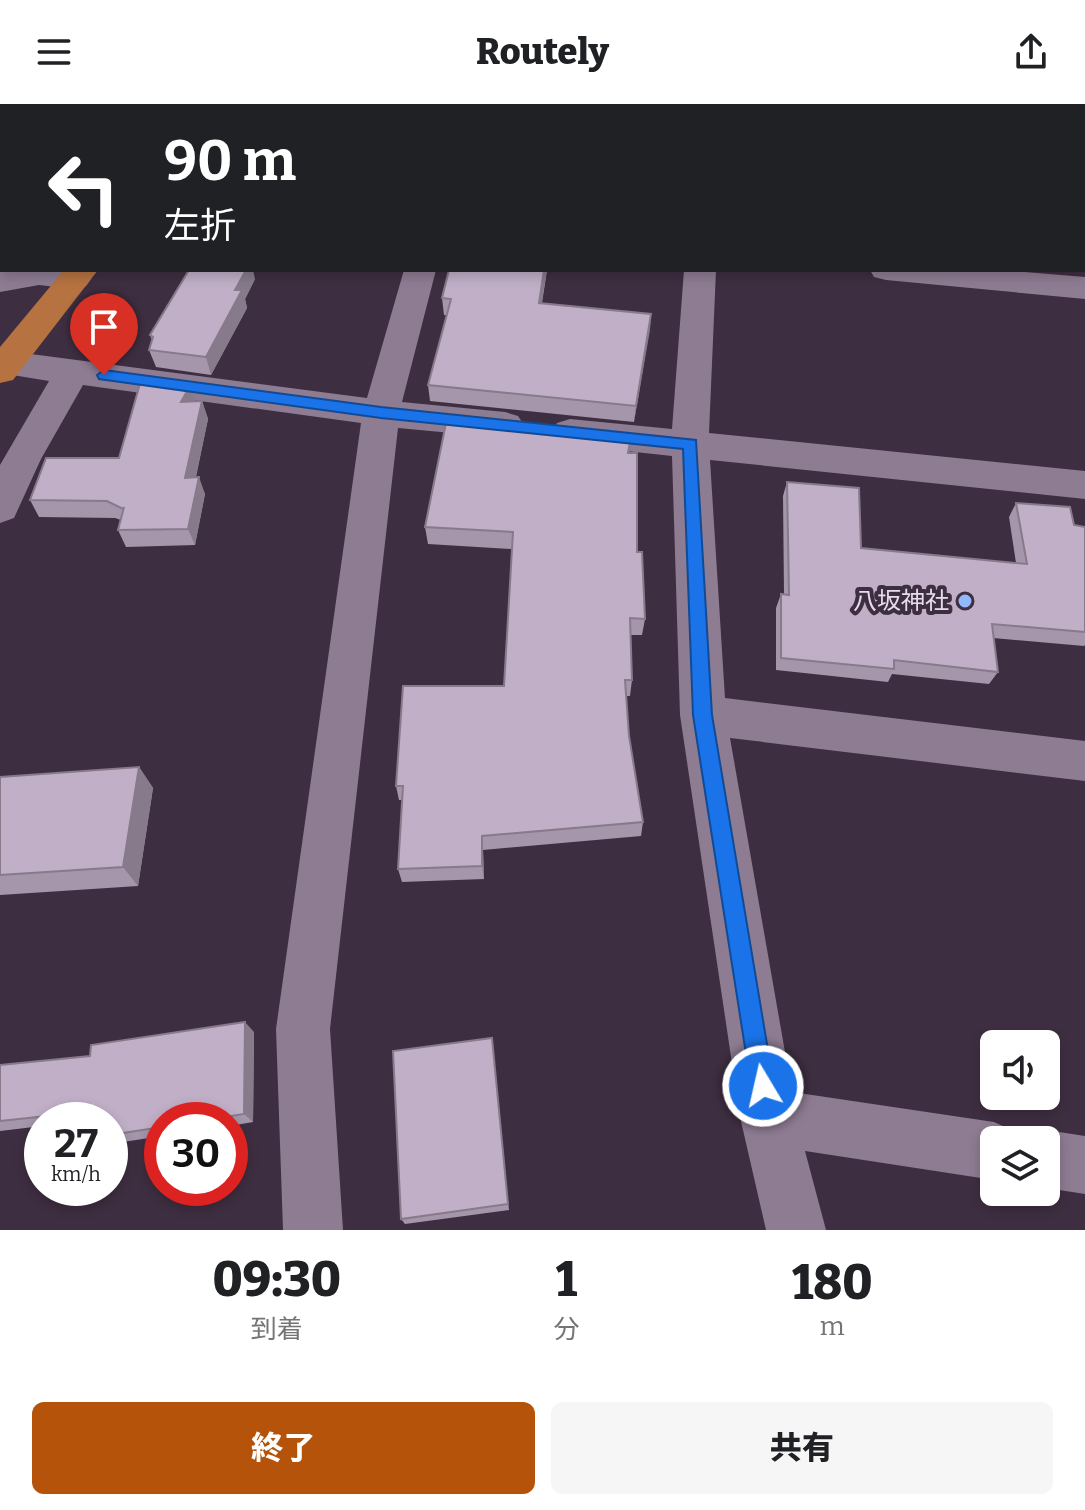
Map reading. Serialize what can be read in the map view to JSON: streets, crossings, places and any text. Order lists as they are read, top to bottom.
{
  "places": ["八坂神社"],
  "page": {
    "header": "Routely",
    "turn": ["90 m", "左折"],
    "speed": "27 km/h",
    "limit": "30",
    "eta": [
      "09:30",
      "到着",
      "1",
      "分",
      "180",
      "m"
    ],
    "buttons": ["終了", "共有"]
  }
}
